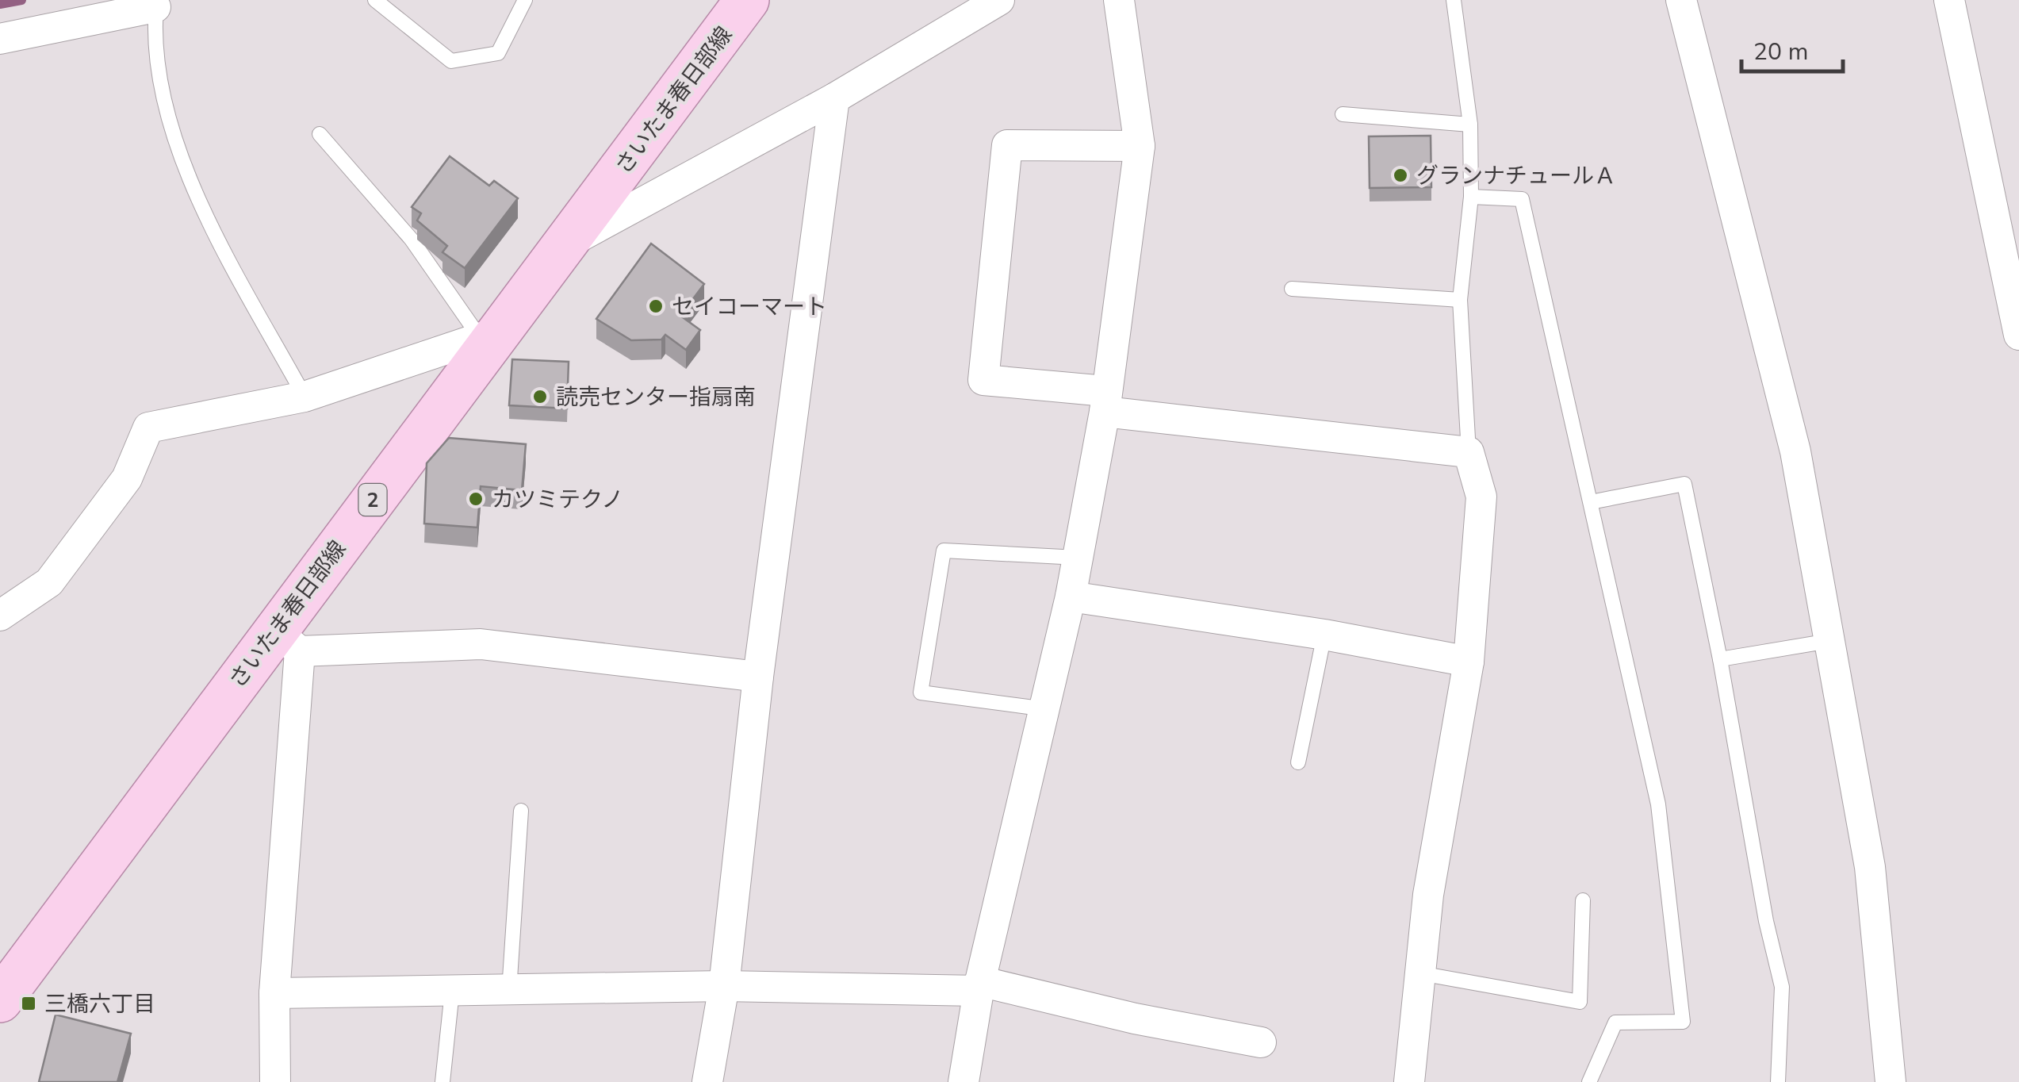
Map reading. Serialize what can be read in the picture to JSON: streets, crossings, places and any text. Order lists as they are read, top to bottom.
{
  "streets": {
    "main road": ["さいたま春日部線", "2"]
  },
  "places": {
    "other": [
      "グランナチュールＡ",
      "セイコーマート",
      "読売センター指扇南",
      "カツミテクノ"
    ],
    "transit": ["三橋六丁目"]
  },
  "scale_bar": "20 m"
}
